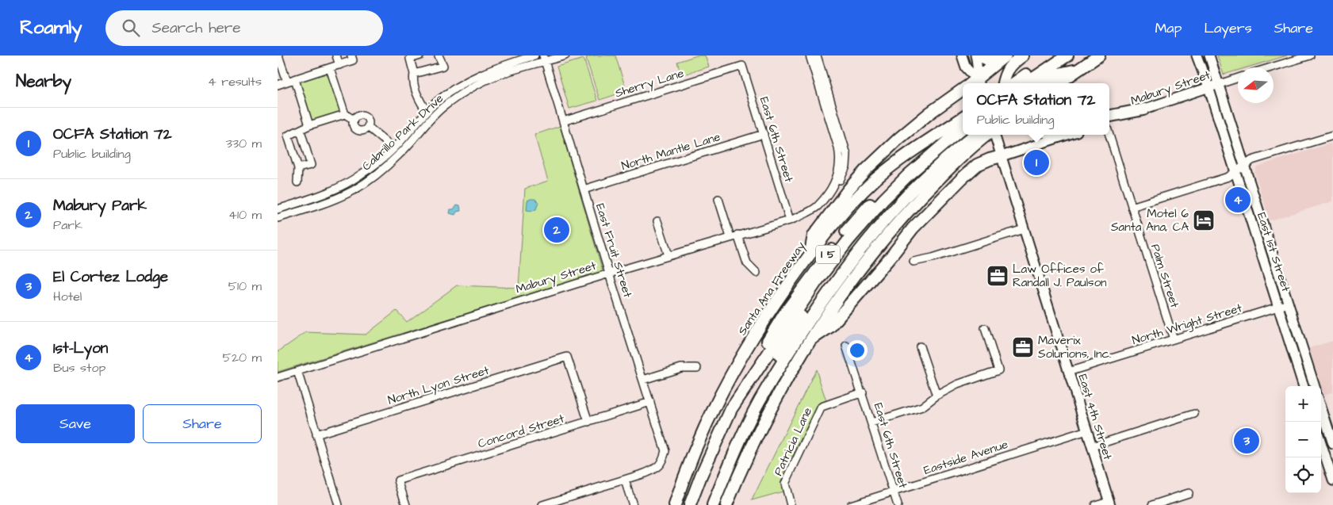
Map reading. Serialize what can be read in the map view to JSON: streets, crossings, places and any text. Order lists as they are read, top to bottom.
{
  "streets": {
    "highway": ["I 5", "Santa Ana Freeway"],
    "main road": ["Mabury Street", "East 1st Street", "East 4th Street"],
    "street": [
      "Sherry Lane",
      "Cabrillo Park Drive",
      "East 6th Street",
      "North Mantle Lane",
      "East Fruit Street",
      "Palm Street",
      "North Wright Street",
      "North Lyon Street",
      "Concord Street",
      "Patricia Lane",
      "Eastside Avenue"
    ]
  },
  "crossings": [
    ["Sherry Lane", "East 6th Street"],
    ["Sherry Lane", "East Fruit Street"],
    ["Mabury Street", "East 6th Street"],
    ["Mabury Street", "East Fruit Street"],
    ["Mabury Street", "East 1st Street"],
    ["Cabrillo Park Drive", "East Fruit Street"],
    ["East 6th Street", "North Mantle Lane"],
    ["East 6th Street", "Patricia Lane"],
    ["East 6th Street", "Eastside Avenue"],
    ["North Mantle Lane", "East Fruit Street"],
    ["East Fruit Street", "Concord Street"],
    ["East 1st Street", "North Wright Street"],
    ["I 5", "Santa Ana Freeway"],
    ["Palm Street", "North Wright Street"],
    ["North Wright Street", "East 4th Street"],
    ["North Lyon Street", "Concord Street"],
    ["East 4th Street", "Eastside Avenue"]
  ],
  "places": {
    "hotel": ["Motel 6 Santa Ana, CA"],
    "office": ["Law Offices of Randall J. Paulson", "Maverix Solurions, Inc."]
  },
  "north": "left",
  "page": {
    "header": "Roamly",
    "search": "Search here",
    "nav": ["Map", "Layers", "Share"],
    "heading": ["Nearby", "4 results"],
    "popup": ["OCFA Station 72", "Public building"],
    "list": [
      {
        "mark": "1",
        "name": "OCFA Station 72",
        "note": "Public building",
        "value": "330 m"
      },
      {
        "mark": "2",
        "name": "Mabury Park",
        "note": "Park",
        "value": "410 m"
      },
      {
        "mark": "3",
        "name": "El Cortez Lodge",
        "note": "Hotel",
        "value": "510 m"
      },
      {
        "mark": "4",
        "name": "1st-Lyon",
        "note": "Bus stop",
        "value": "520 m"
      }
    ],
    "pins": [
      "1",
      "4",
      "2",
      "3"
    ],
    "map_buttons": ["+", "−"],
    "buttons": ["Save", "Share"]
  }
}
